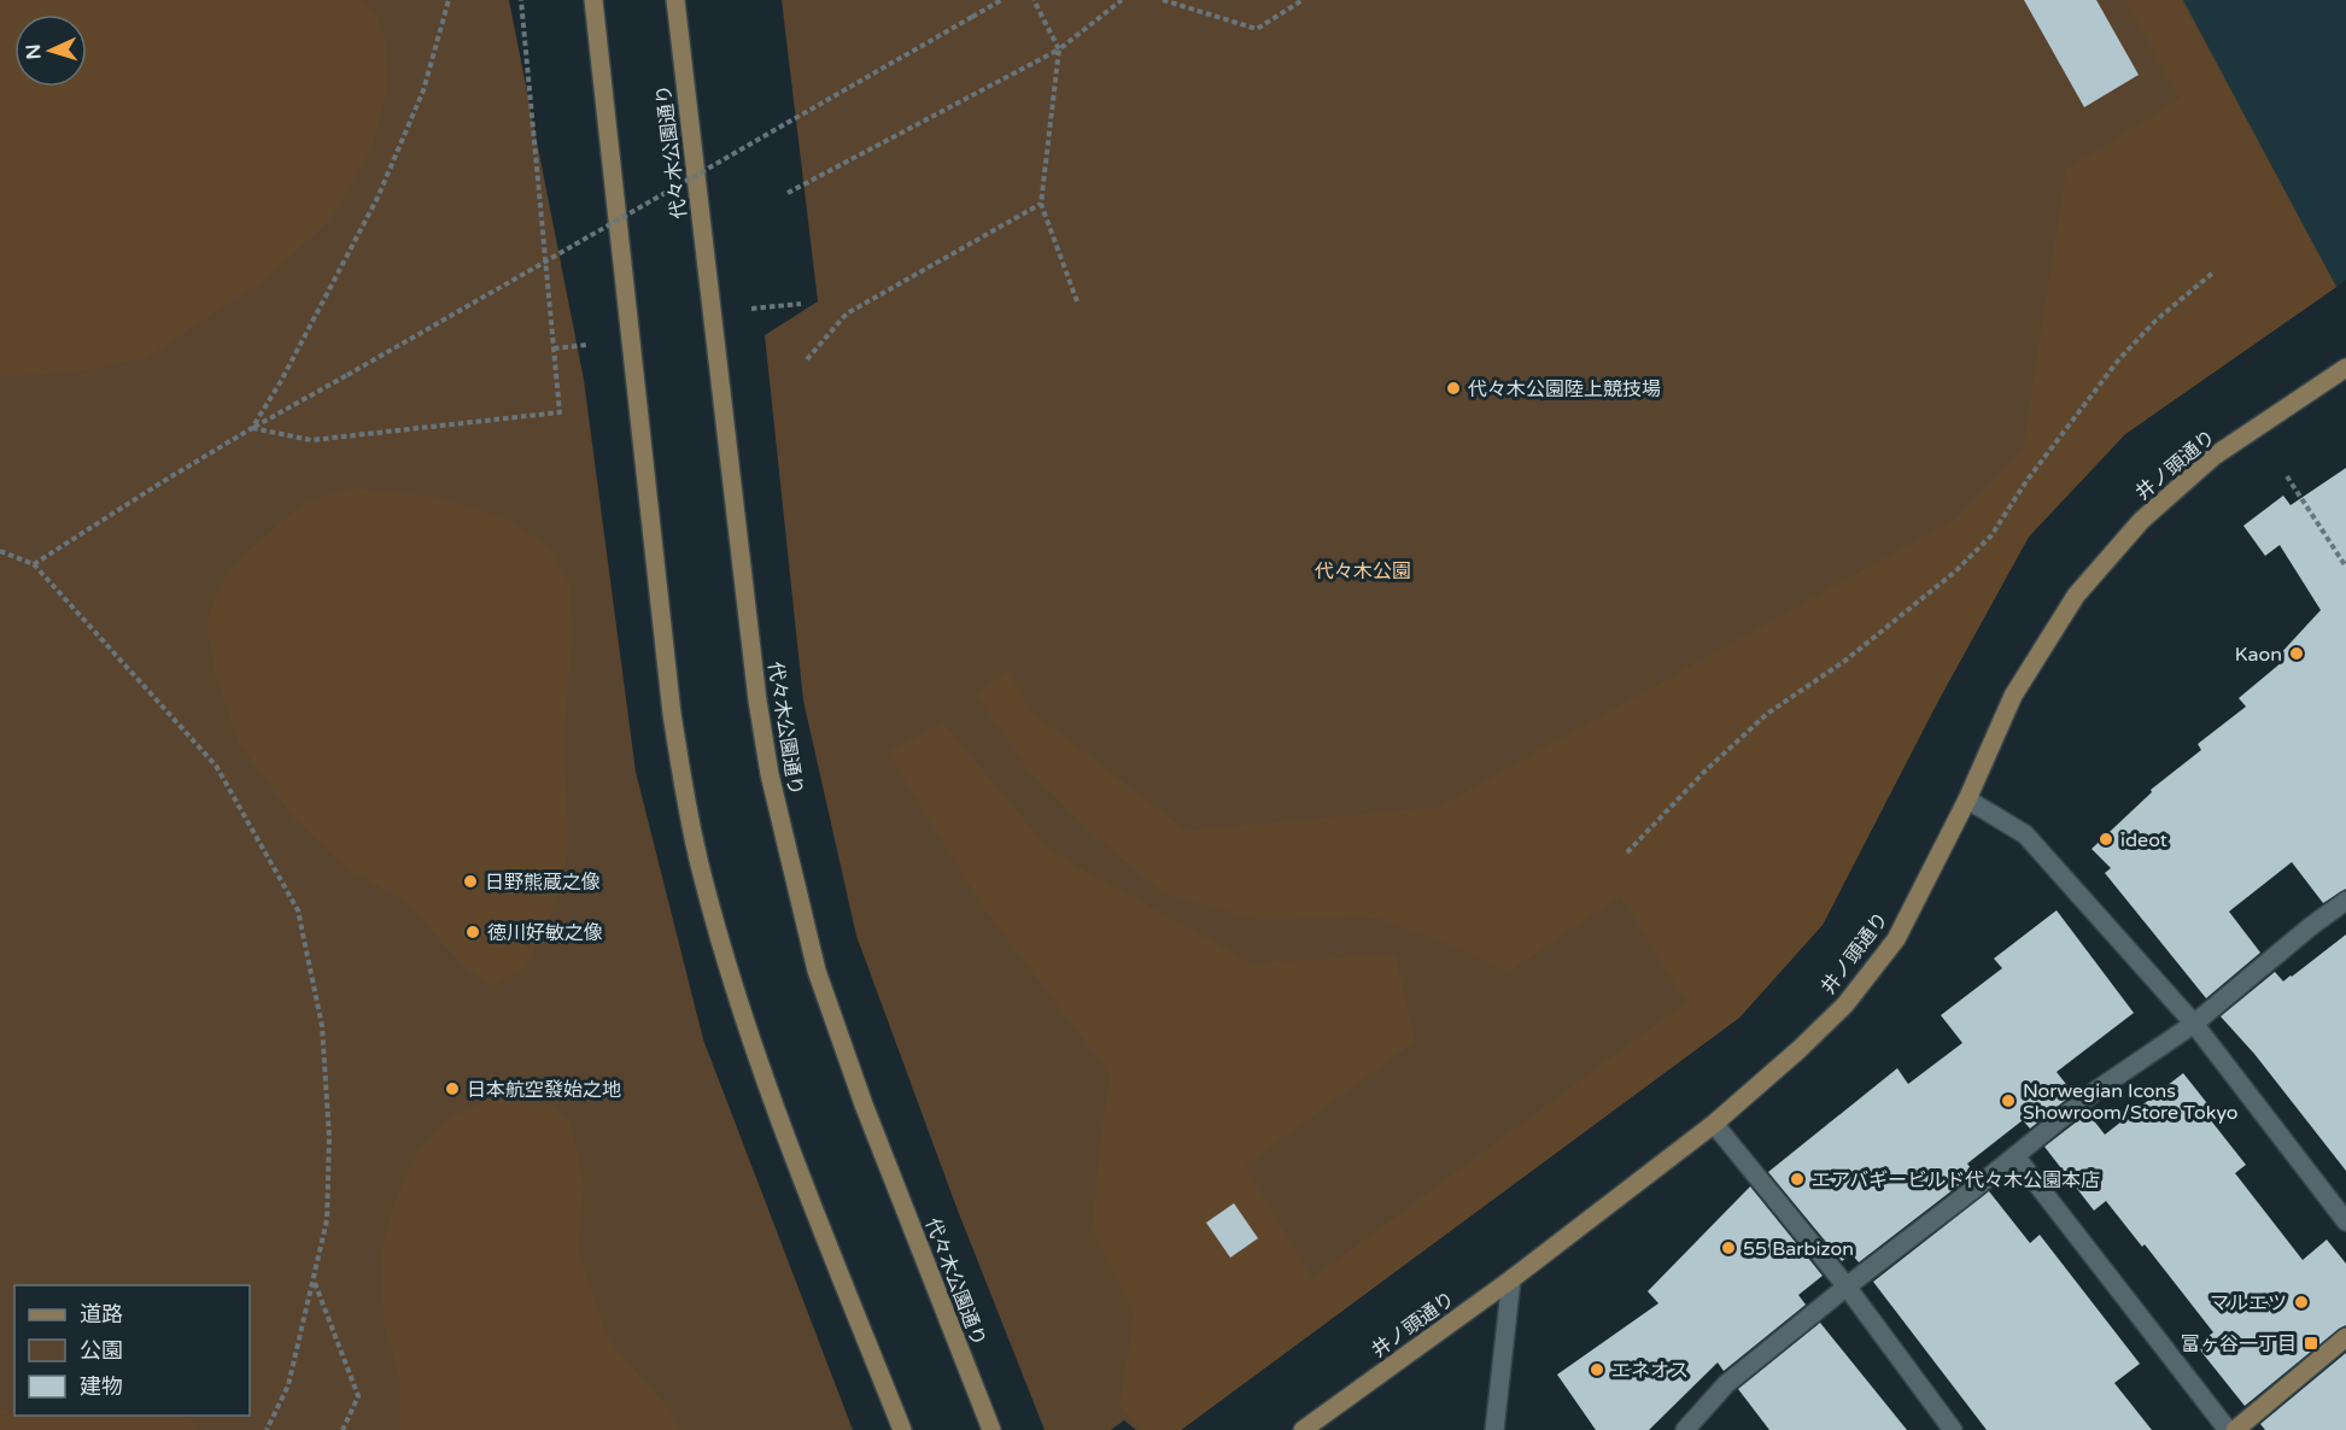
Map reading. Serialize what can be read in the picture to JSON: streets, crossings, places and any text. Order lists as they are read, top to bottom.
{
  "streets": {
    "main road": ["代々木公園通り", "井ノ頭通り"]
  },
  "parks": ["代々木公園"],
  "places": {
    "other": [
      "代々木公園陸上競技場",
      "Kaon",
      "ideot",
      "日野熊蔵之像",
      "徳川好敏之像",
      "日本航空發始之地",
      "Norwegian Icons Showroom/Store Tokyo",
      "エアバギービルド代々木公園本店",
      "55 Barbizon",
      "マルエツ",
      "エネオス"
    ],
    "transit": ["富ヶ谷一丁目"]
  },
  "legend": ["道路", "公園", "建物"],
  "north": "left"
}
